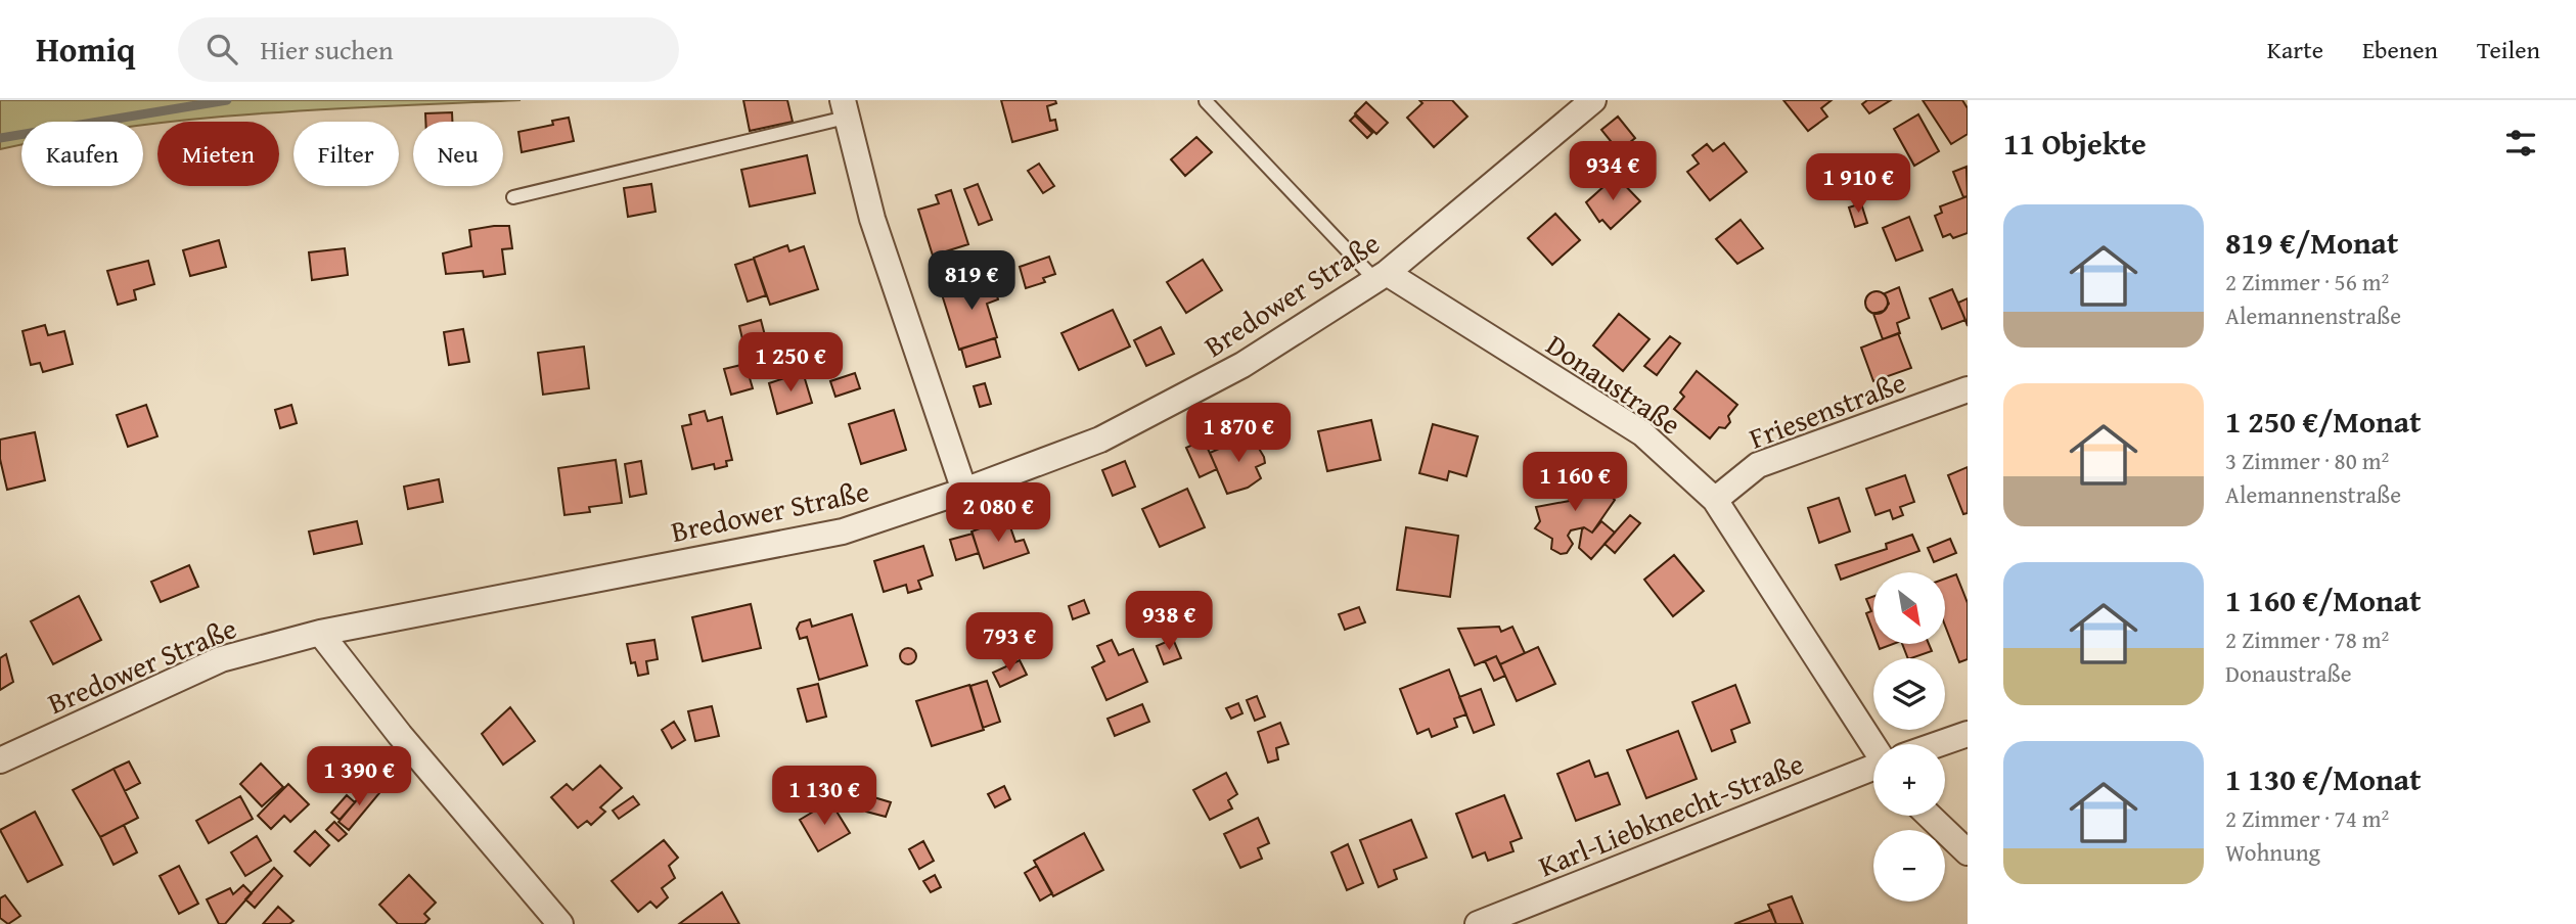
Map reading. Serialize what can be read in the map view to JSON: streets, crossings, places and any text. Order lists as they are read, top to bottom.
{
  "streets": {
    "street": [
      "Bredower Straße",
      "Donaustraße",
      "Friesenstraße",
      "Karl-Liebknecht-Straße"
    ]
  },
  "crossings": [
    ["Bredower Straße", "Donaustraße"],
    ["Donaustraße", "Friesenstraße"]
  ],
  "north": "bottom right",
  "page": {
    "header": "Homiq",
    "search": "Hier suchen",
    "nav": ["Karte", "Ebenen", "Teilen"],
    "heading": "11 Objekte",
    "chip": [
      "Kaufen",
      "Mieten",
      "Filter",
      "Neu"
    ],
    "price": [
      "934 €",
      "1 910 €",
      "819 €",
      "1 250 €",
      "1 870 €",
      "1 160 €",
      "2 080 €",
      "938 €",
      "793 €",
      "1 390 €",
      "1 130 €"
    ],
    "list": [
      {
        "name": "819 €/Monat",
        "note": "2 Zimmer · 56 m² · Alemannenstraße"
      },
      {
        "name": "1 250 €/Monat",
        "note": "3 Zimmer · 80 m² · Alemannenstraße"
      },
      {
        "name": "1 160 €/Monat",
        "note": "2 Zimmer · 78 m² · Donaustraße"
      },
      {
        "name": "1 130 €/Monat",
        "note": "2 Zimmer · 74 m² · Wohnung"
      }
    ],
    "map_buttons": ["+", "−"]
  }
}
